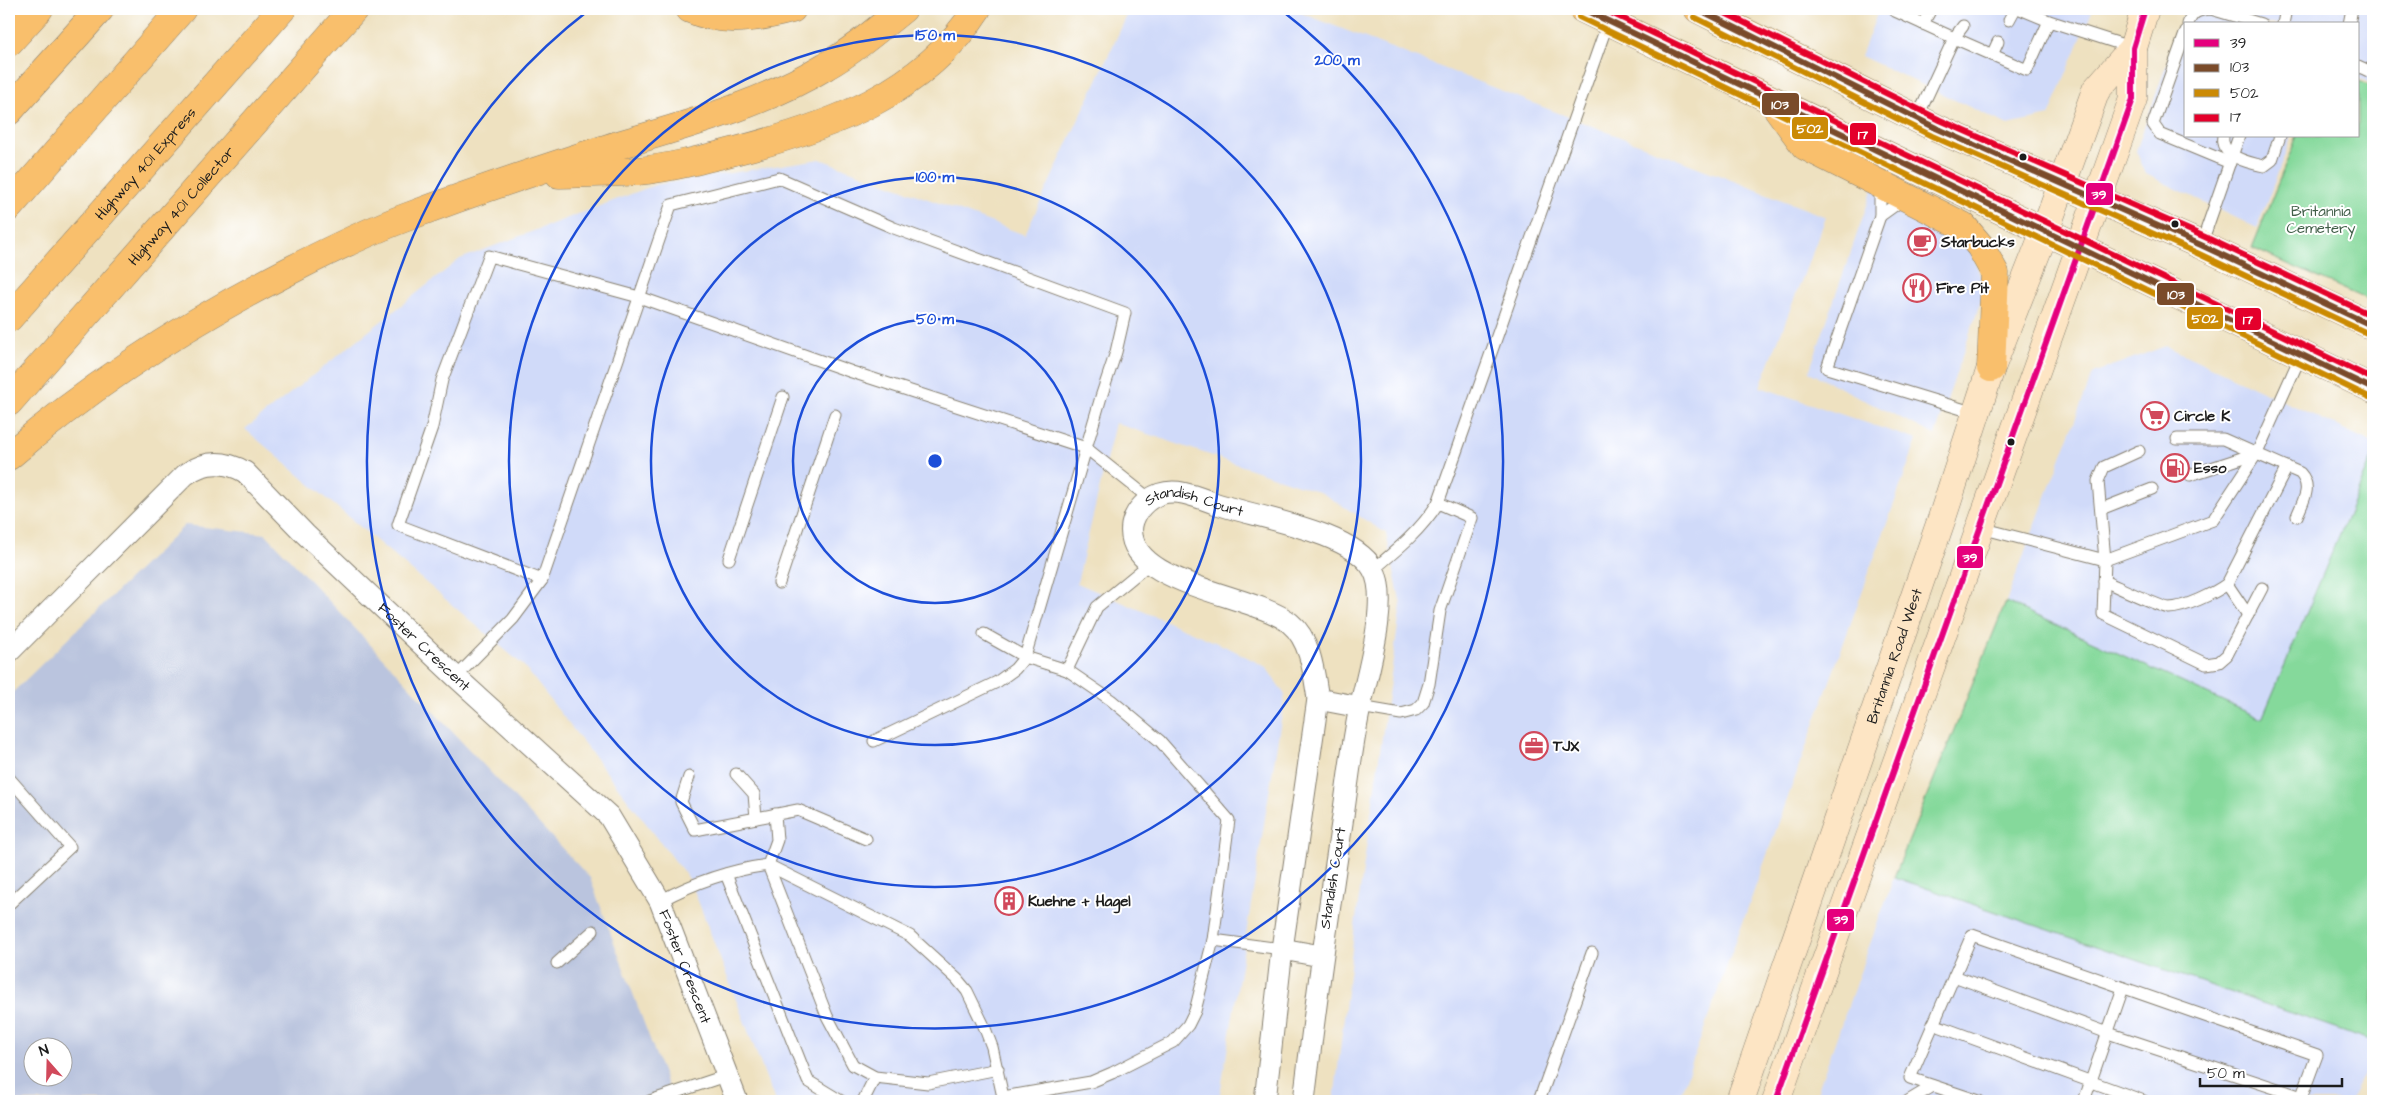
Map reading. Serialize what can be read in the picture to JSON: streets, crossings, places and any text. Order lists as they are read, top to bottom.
{
  "streets": {
    "main road": ["Highway 401 Express", "Highway 401 Collector", "Britannia Road West"],
    "street": ["Standish Court", "Foster Crescent"]
  },
  "parks": ["Britannia Cemetery"],
  "places": {
    "cafe": ["Starbucks"],
    "restaurant": ["Fire Pit"],
    "supermarket": ["Circle K"],
    "fuel station": ["Esso"],
    "office": ["TJX"],
    "building": ["Kuehne + Hagel"]
  },
  "lines": [
    "transit line 39",
    "transit line 103",
    "transit line 17",
    "transit line 502"
  ],
  "legend": [
    "39",
    "103",
    "502",
    "17"
  ],
  "scale_bar": "50 m",
  "north": "top",
  "rings": [
    "150 m",
    "200 m",
    "100 m",
    "50 m"
  ]
}
